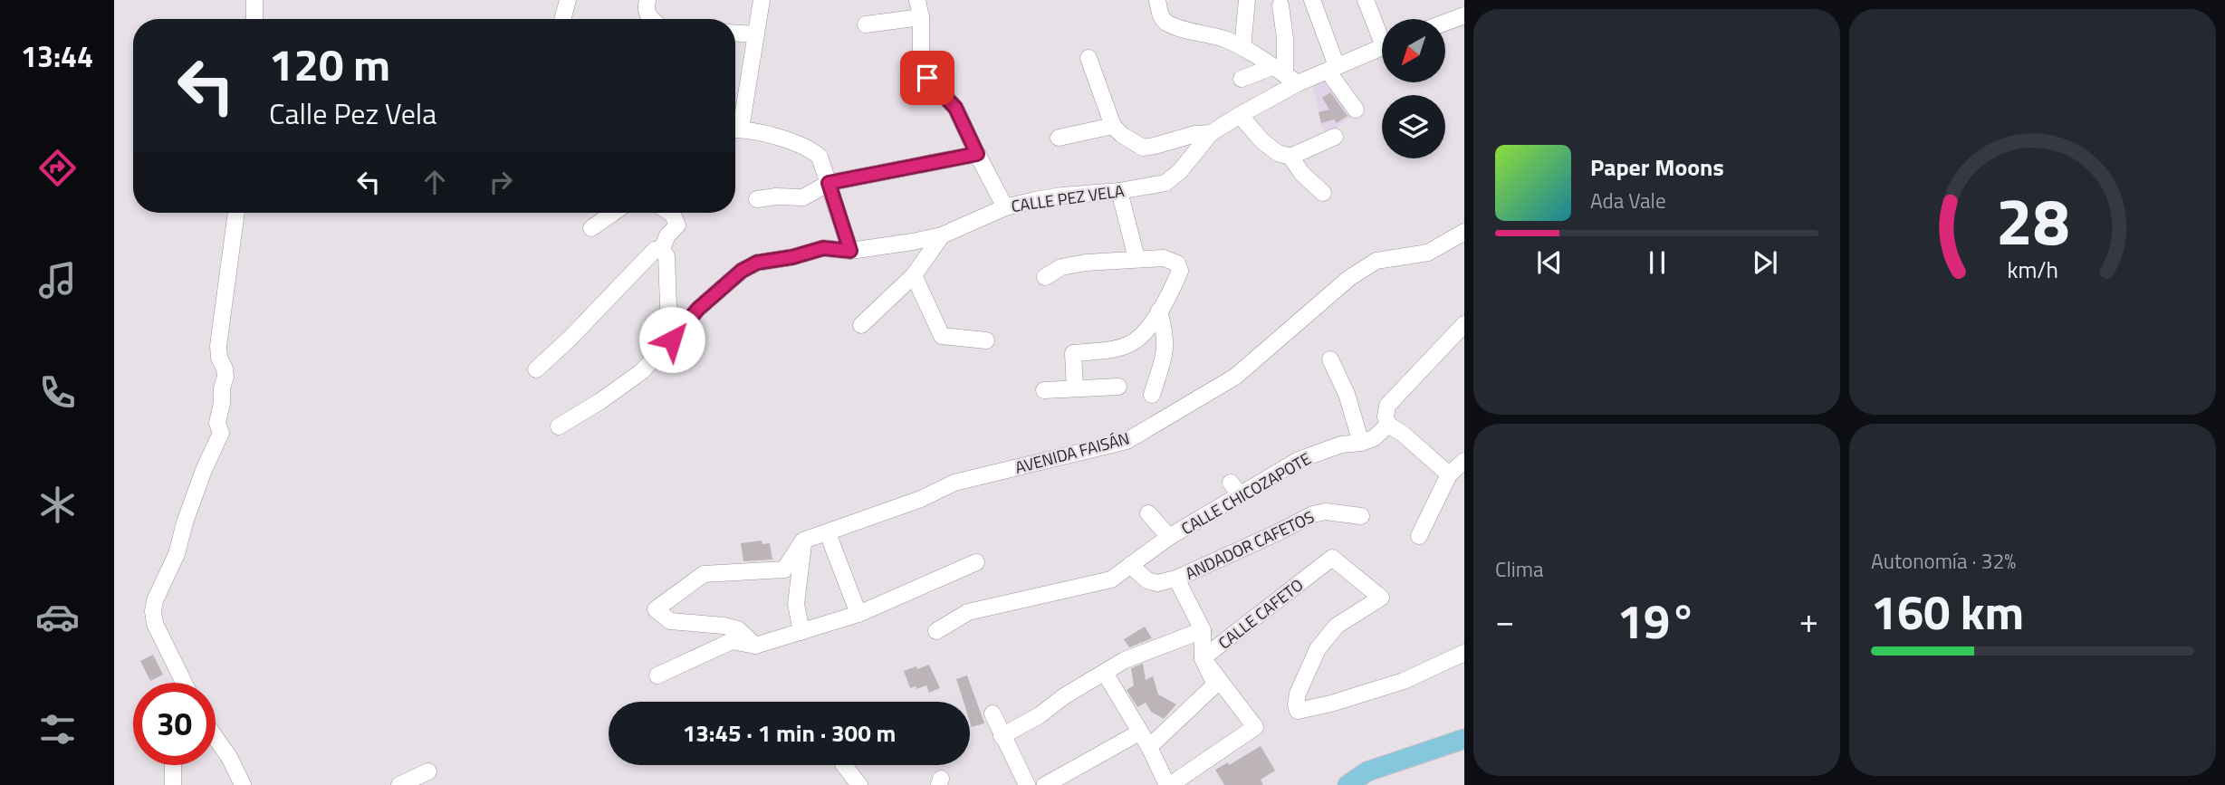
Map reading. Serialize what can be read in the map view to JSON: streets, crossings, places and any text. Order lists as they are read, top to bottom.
{
  "streets": {
    "street": [
      "CALLE PEZ VELA",
      "AVENIDA FAISÁN",
      "CALLE CHICOZAPOTE",
      "ANDADOR CAFETOS",
      "CALLE CAFETO"
    ]
  },
  "north": "bottom left",
  "page": {
    "tabs": "13:44",
    "turn": ["120 m", "Calle Pez Vela"],
    "song": ["Paper Moons", "Ada Vale"],
    "tile": [
      "Clima",
      ["Autonomía · 32%", "160 km"]
    ],
    "heat": ["−", "19°", "+"],
    "limit": "30",
    "trip": "13:45 · 1 min · 300 m",
    "gauge": ["28", "km/h"]
  }
}
